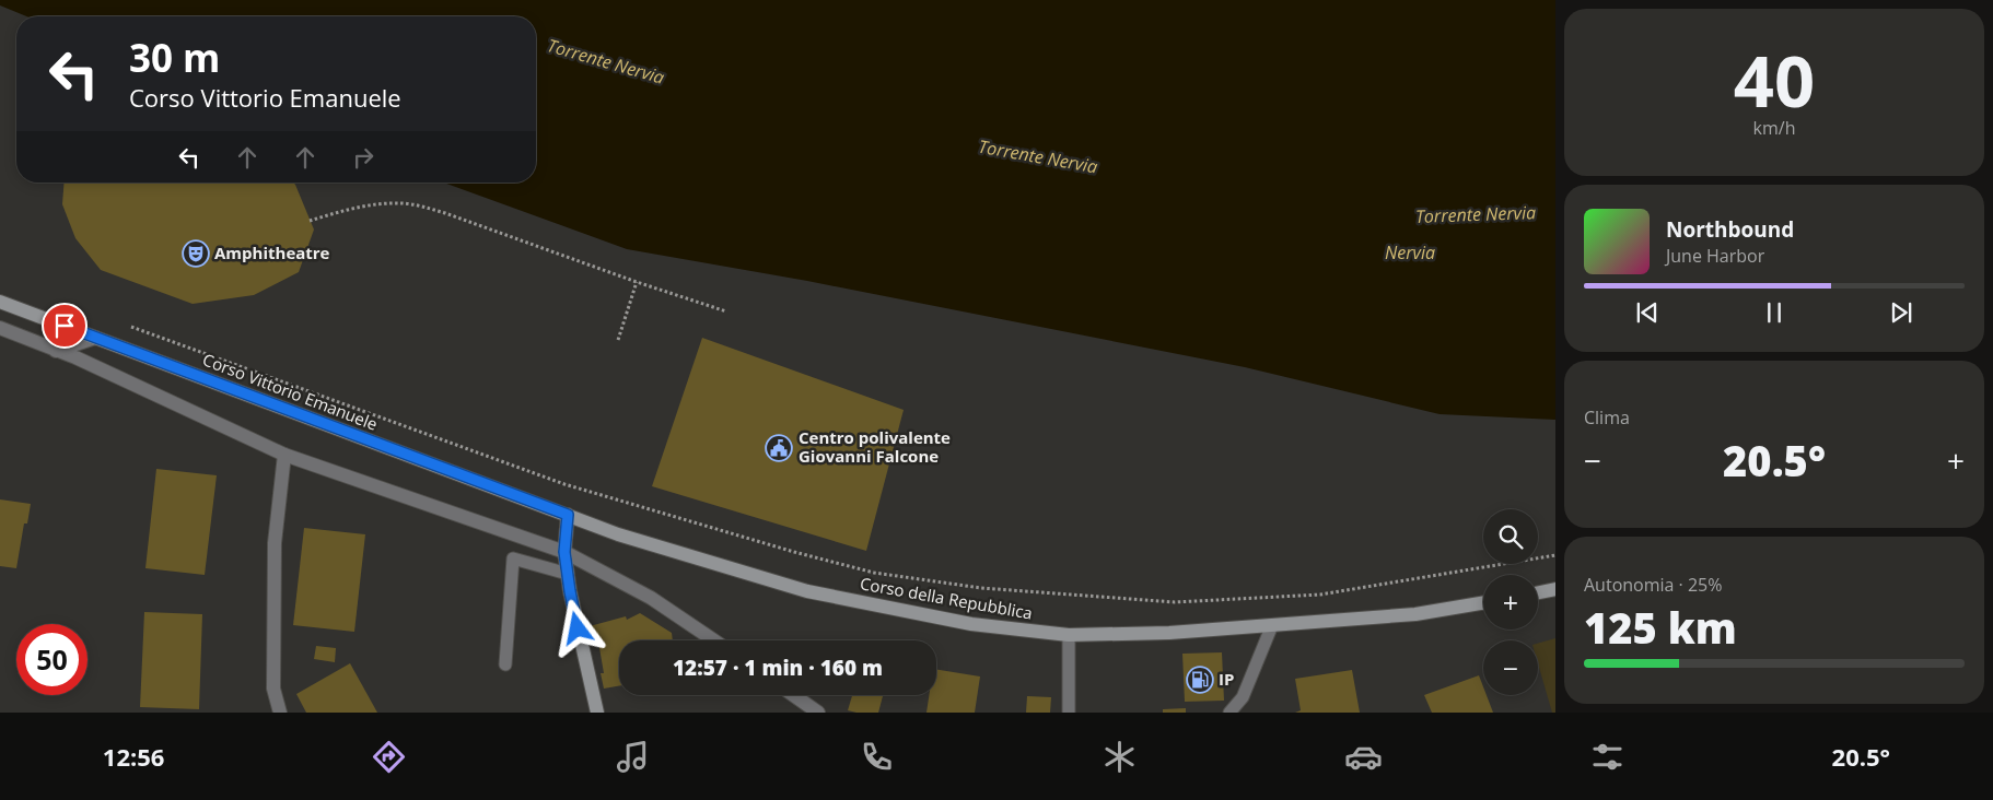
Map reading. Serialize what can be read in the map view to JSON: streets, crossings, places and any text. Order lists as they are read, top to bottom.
{
  "streets": {
    "main road": ["Corso Vittorio Emanuele", "Corso della Repubblica"]
  },
  "crossings": [
    ["Corso Vittorio Emanuele", "Corso della Repubblica"]
  ],
  "water": ["Torrente Nervia", "Nervia"],
  "places": {
    "theatre": ["Amphitheatre"],
    "public building": ["Centro polivalente Giovanni Falcone"],
    "fuel station": ["IP"]
  },
  "page": {
    "tile": [
      ["40", "km/h"],
      "Clima",
      ["Autonomia · 25%", "125 km"]
    ],
    "turn": ["30 m", "Corso Vittorio Emanuele"],
    "song": ["Northbound", "June Harbor"],
    "heat": ["−", "20.5°", "+"],
    "map_buttons": ["+", "−"],
    "limit": "50",
    "trip": "12:57 · 1 min · 160 m",
    "tabs": ["12:56", "20.5°"]
  }
}
